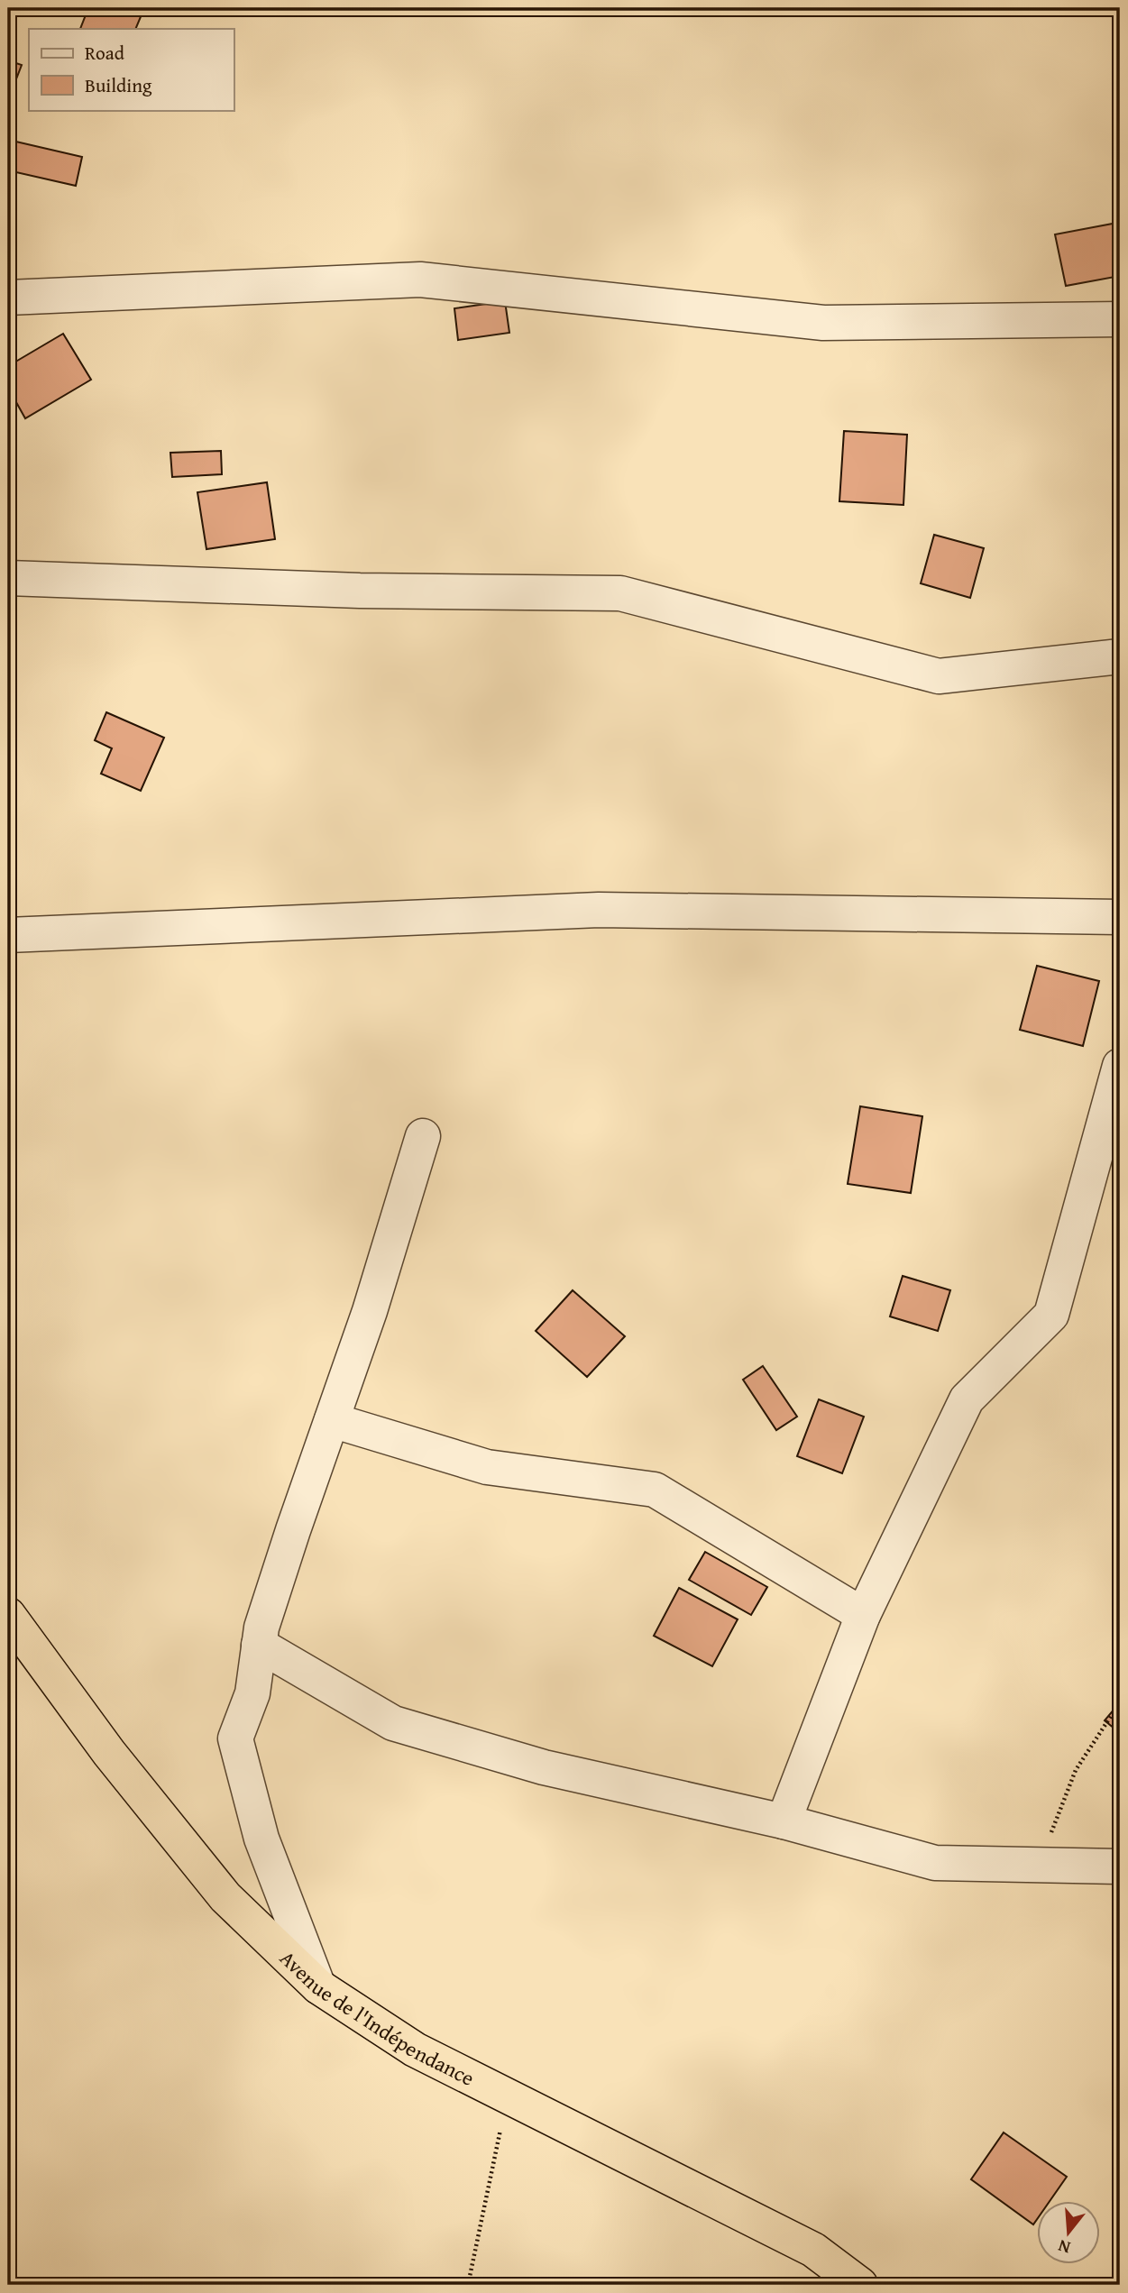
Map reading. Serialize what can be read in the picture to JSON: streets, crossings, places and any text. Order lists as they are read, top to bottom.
{
  "streets": {
    "highway": ["Avenue de l'Indépendance"]
  },
  "legend": ["Road", "Building"],
  "north": "bottom"
}
